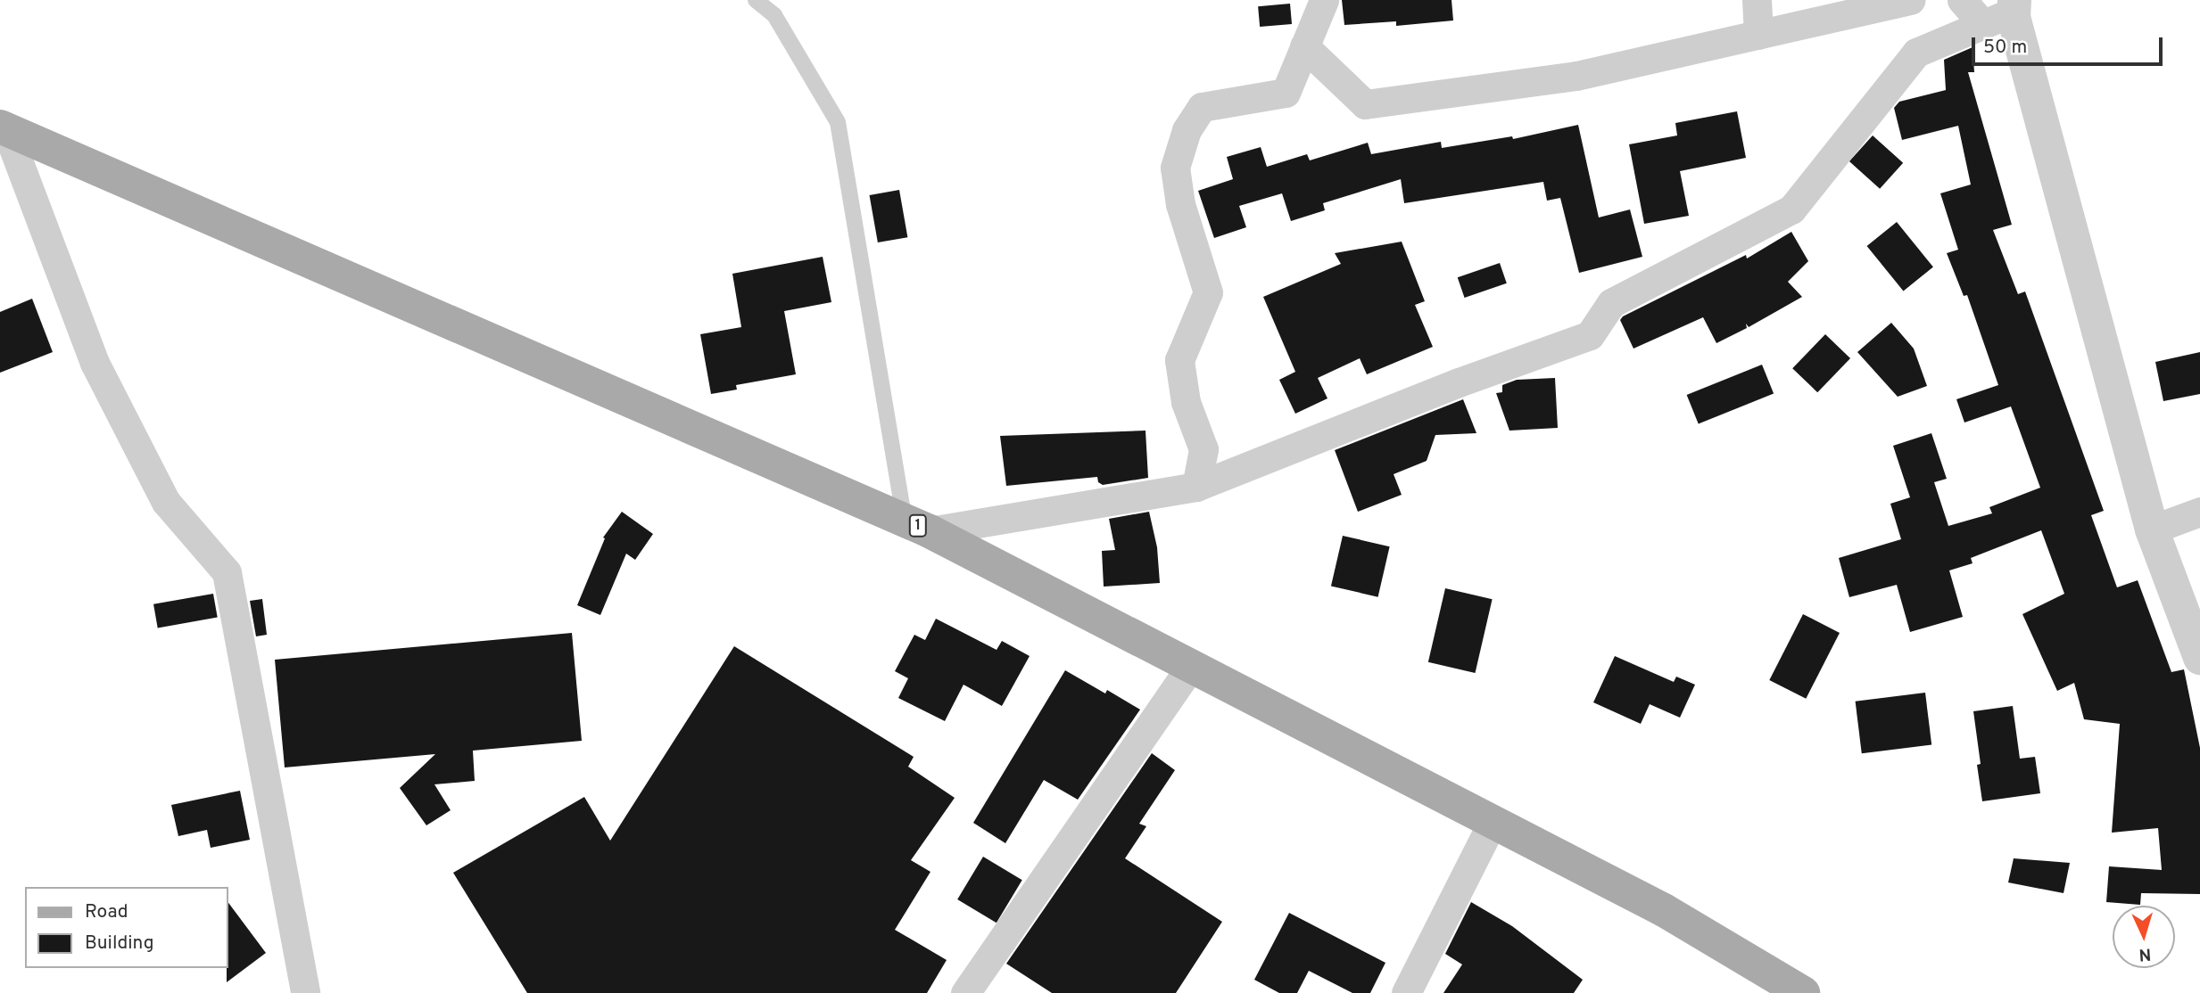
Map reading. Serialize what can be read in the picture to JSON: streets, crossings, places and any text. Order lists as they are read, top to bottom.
{
  "streets": {
    "main road": ["1"]
  },
  "legend": ["Road", "Building"],
  "scale_bar": "50 m",
  "north": "bottom"
}
